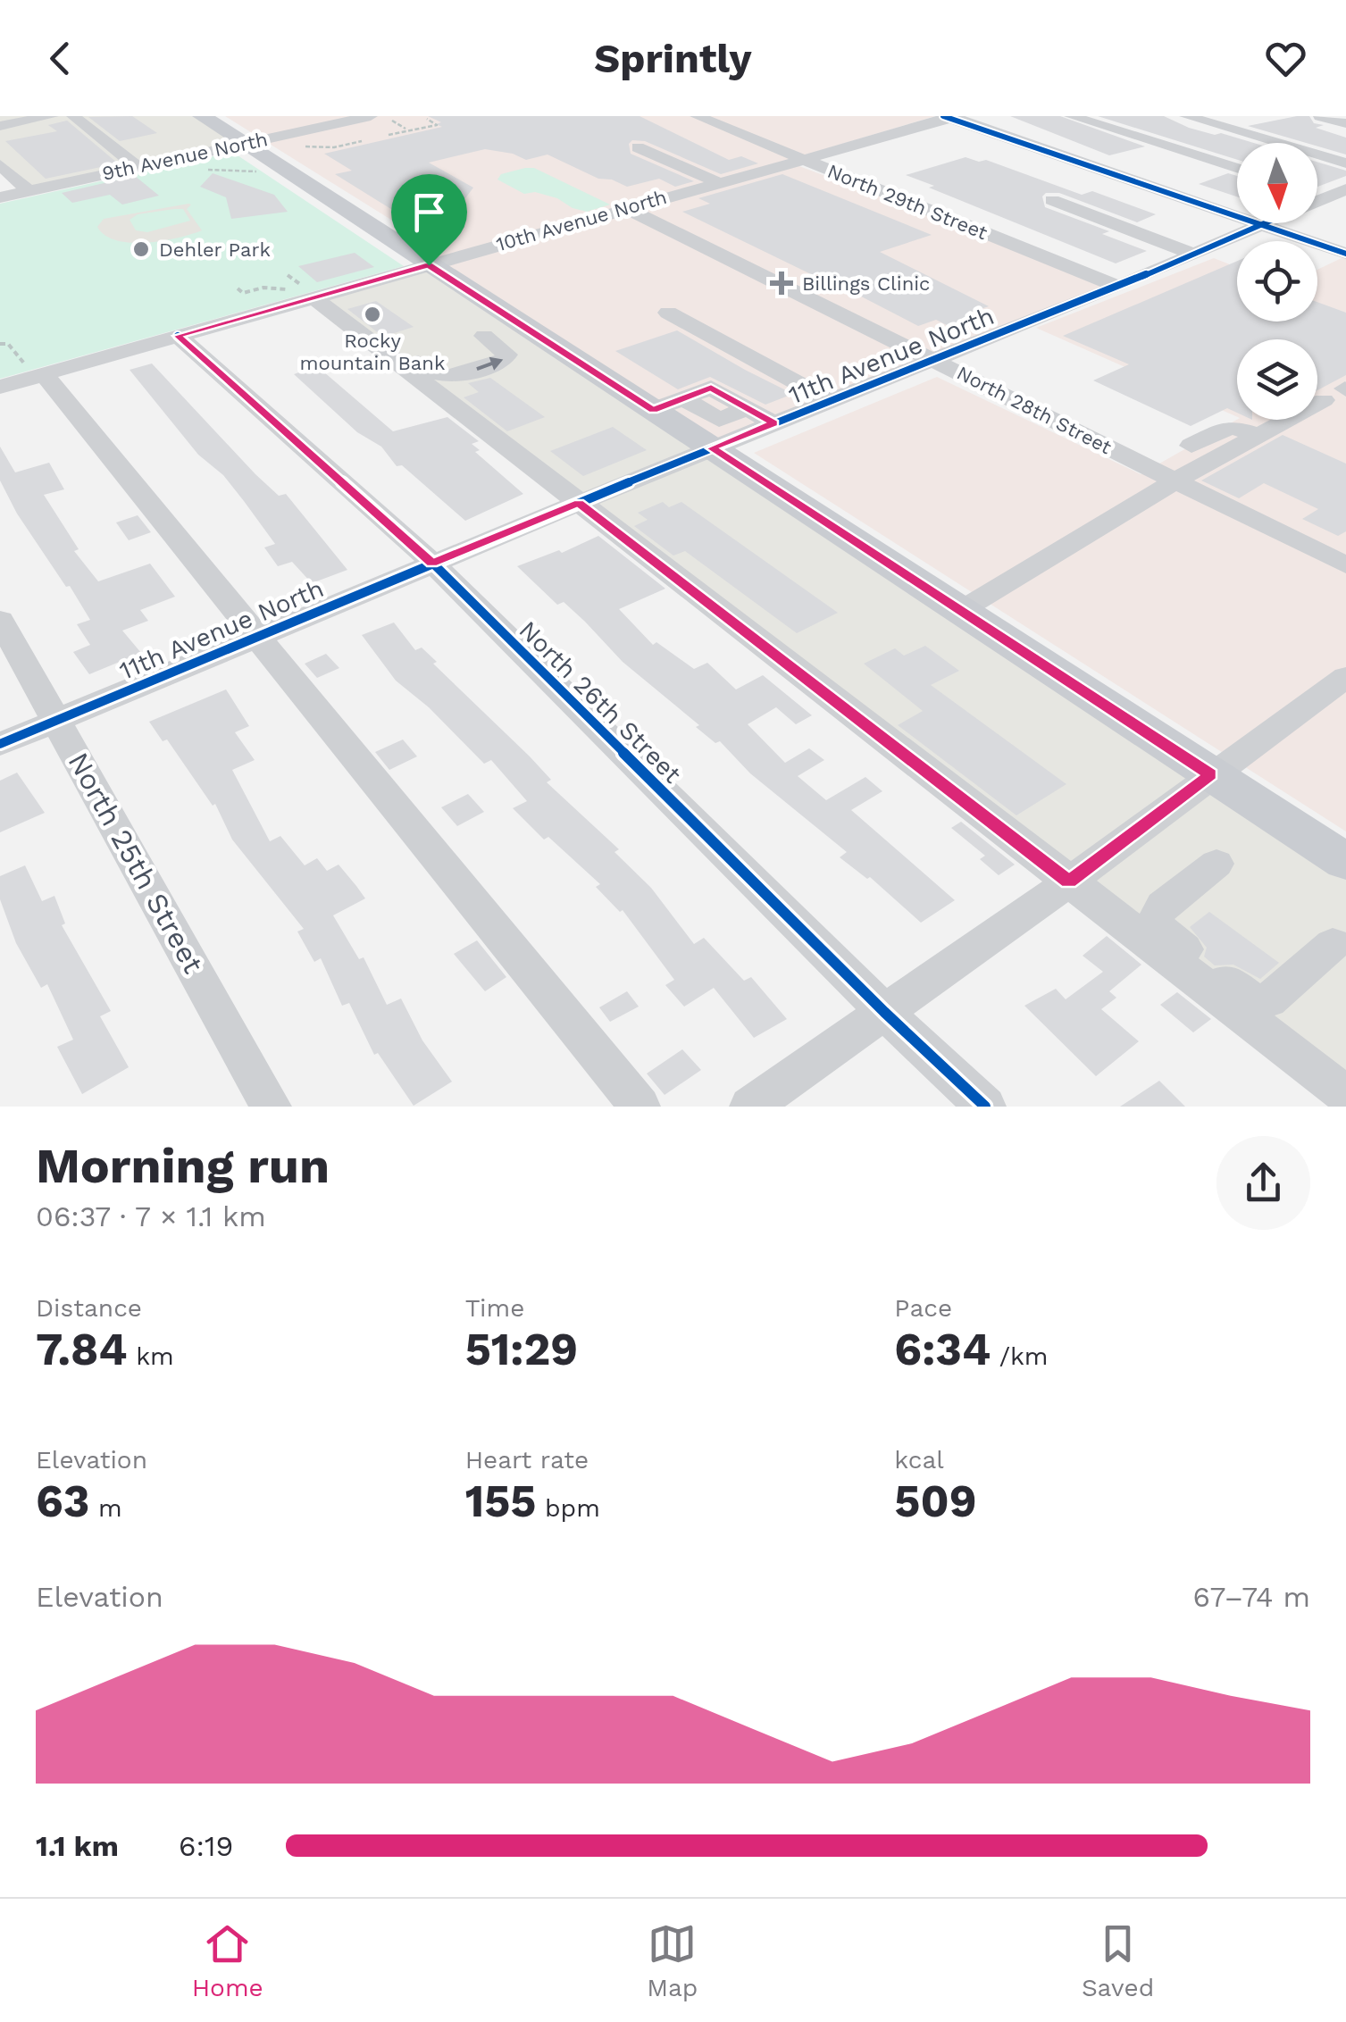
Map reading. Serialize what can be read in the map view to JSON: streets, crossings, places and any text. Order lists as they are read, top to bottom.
{
  "streets": {
    "street": [
      "9th Avenue North",
      "North 29th Street",
      "10th Avenue North",
      "11th Avenue North",
      "North 28th Street",
      "North 26th Street",
      "North 25th Street"
    ]
  },
  "crossings": [
    ["North 29th Street", "10th Avenue North"],
    ["North 29th Street", "11th Avenue North"],
    ["10th Avenue North", "North 28th Street"],
    ["10th Avenue North", "North 26th Street"],
    ["11th Avenue North", "North 28th Street"],
    ["11th Avenue North", "North 26th Street"],
    ["11th Avenue North", "North 25th Street"]
  ],
  "places": {
    "other": ["Dehler Park", "Rocky mountain Bank"],
    "health": ["Billings Clinic"]
  },
  "north": "bottom",
  "page": {
    "header": "Sprintly",
    "heading": ["Morning run", "06:37 · 7 × 1.1 km"],
    "stats": [
      ["Distance", "7.84 km"],
      ["Time", "51:29"],
      ["Pace", "6:34 /km"],
      ["Elevation", "63 m"],
      ["Heart rate", "155 bpm"],
      ["kcal", "509"]
    ],
    "chart": ["Elevation", "67–74 m"],
    "list": [
      {
        "name": "1.1 km",
        "note": "6:19"
      }
    ],
    "tabs": ["Home", "Map", "Saved"]
  }
}
